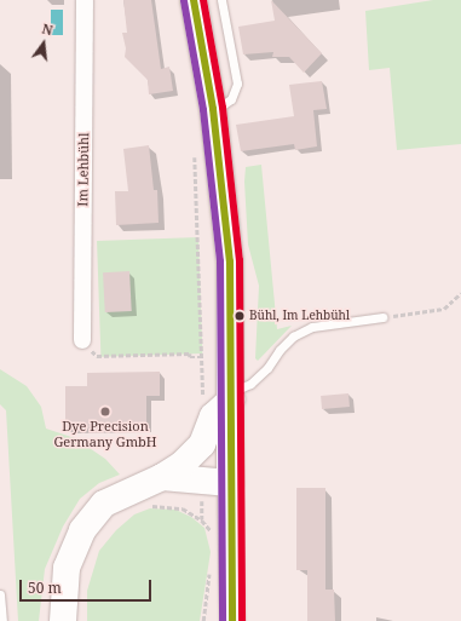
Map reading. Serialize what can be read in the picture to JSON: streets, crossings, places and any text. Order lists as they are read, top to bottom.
{
  "streets": {
    "street": ["Im Lehbühl"]
  },
  "places": ["Bühl, Im Lehbühl", "Dye Precision Germany GmbH"],
  "scale_bar": "50 m",
  "north": "top"
}
